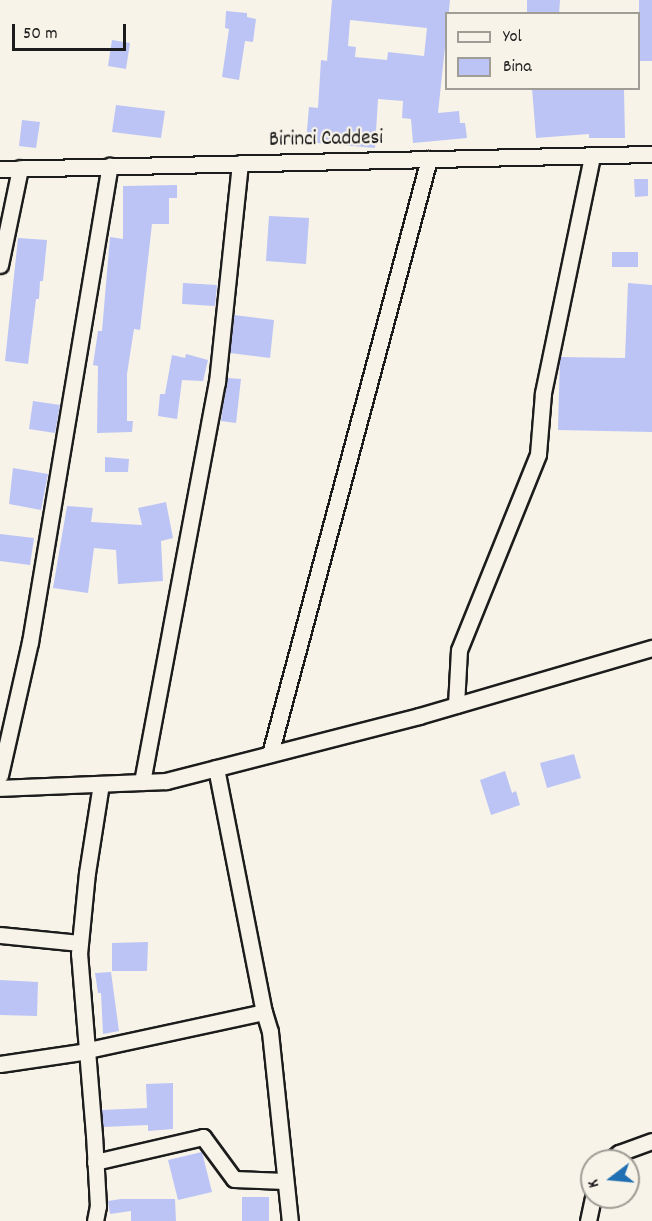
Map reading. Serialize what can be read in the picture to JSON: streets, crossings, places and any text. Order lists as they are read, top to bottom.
{
  "streets": {
    "street": ["Birinci Caddesi"]
  },
  "legend": ["Yol", "Bina"],
  "scale_bar": "50 m",
  "north": "left"
}
